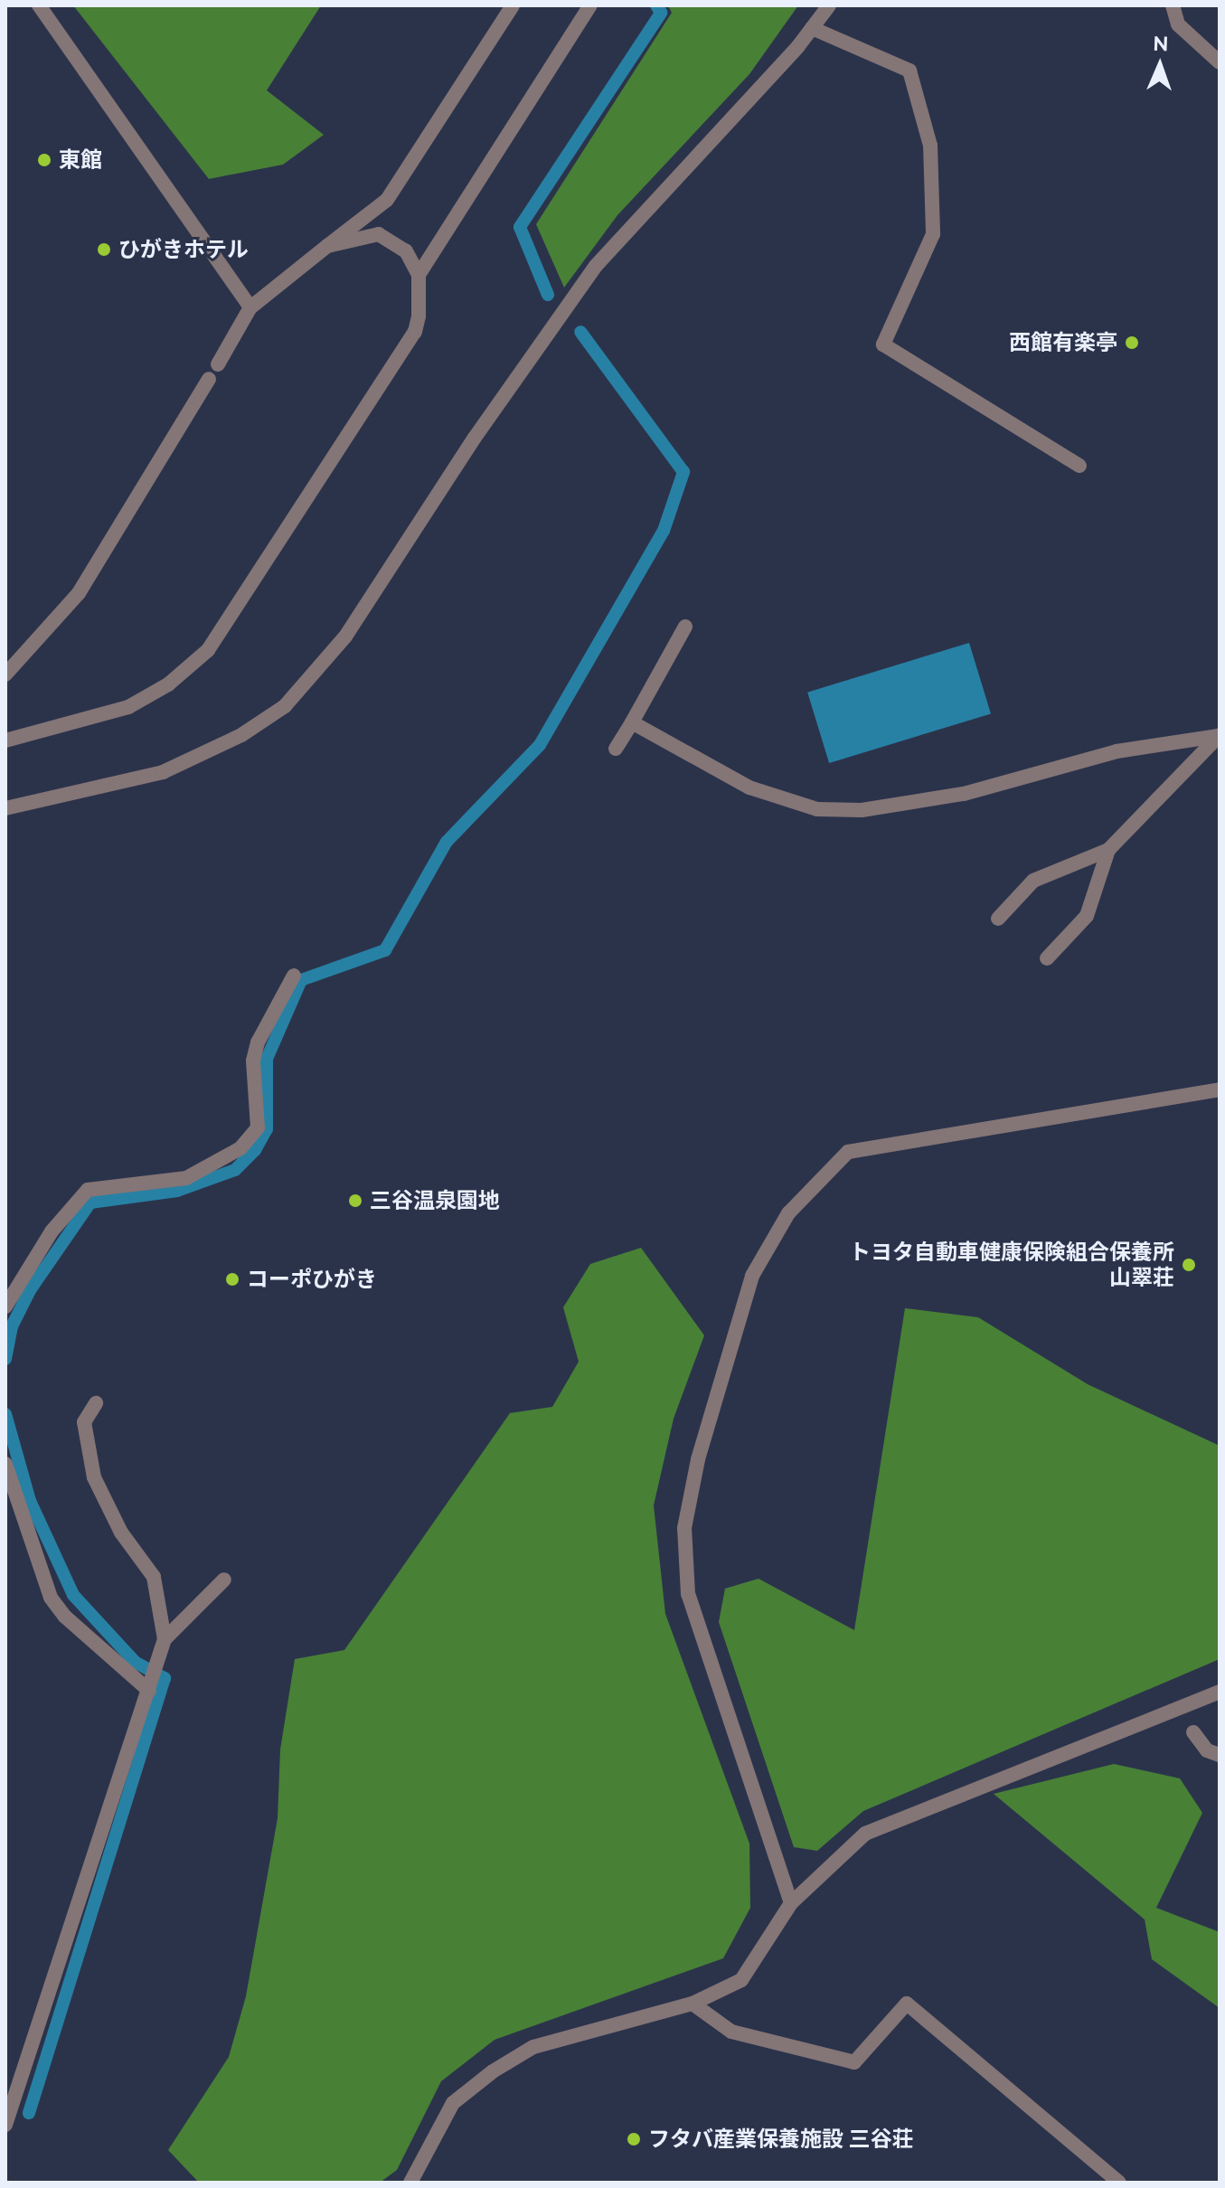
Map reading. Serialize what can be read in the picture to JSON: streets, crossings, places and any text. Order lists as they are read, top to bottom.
{
  "places": [
    "東館",
    "ひがきホテル",
    "西館有楽亭",
    "三谷温泉園地",
    "トヨタ自動車健康保険組合保養所 山翠荘",
    "コーポひがき",
    "フタバ産業保養施設 三谷荘"
  ],
  "north": "top"
}
